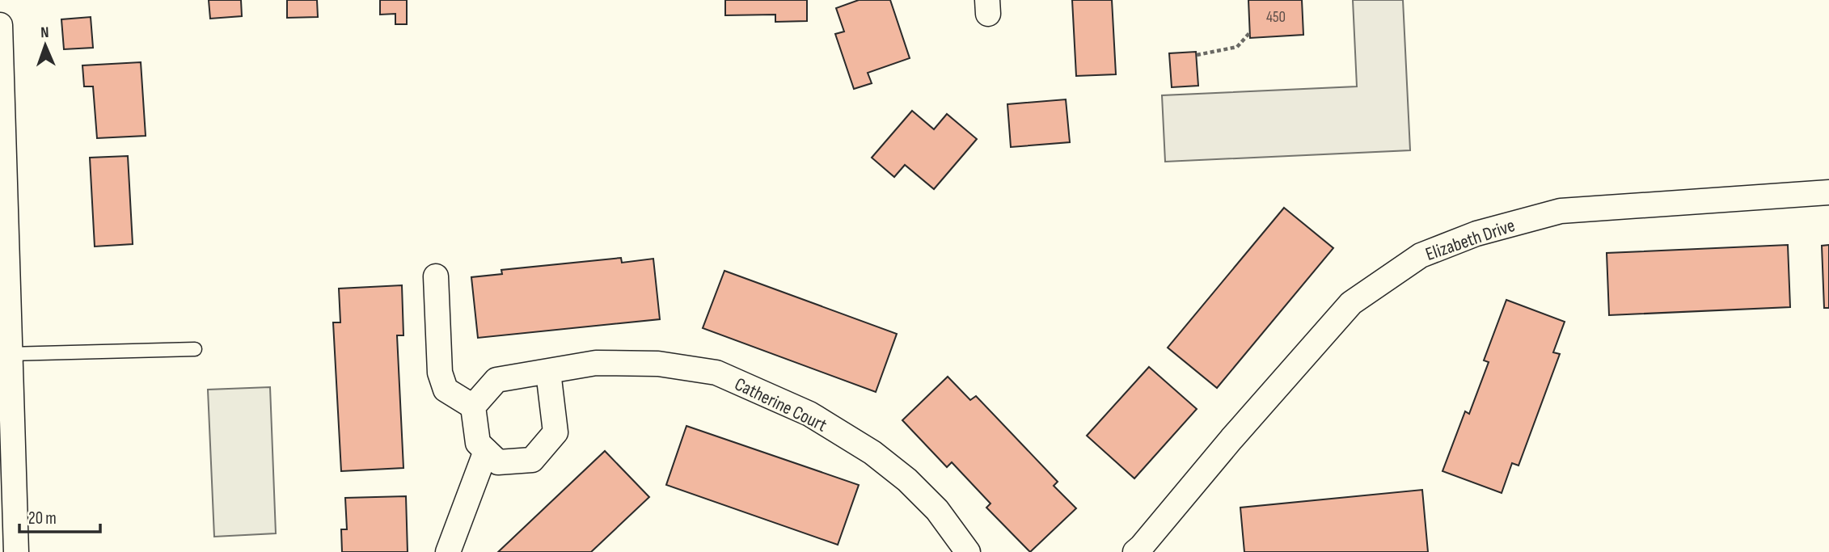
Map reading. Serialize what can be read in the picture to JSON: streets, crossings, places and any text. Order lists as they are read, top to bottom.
{
  "streets": {
    "street": ["Elizabeth Drive", "Catherine Court"]
  },
  "house_numbers": ["450"],
  "scale_bar": "20 m",
  "north": "top"
}
